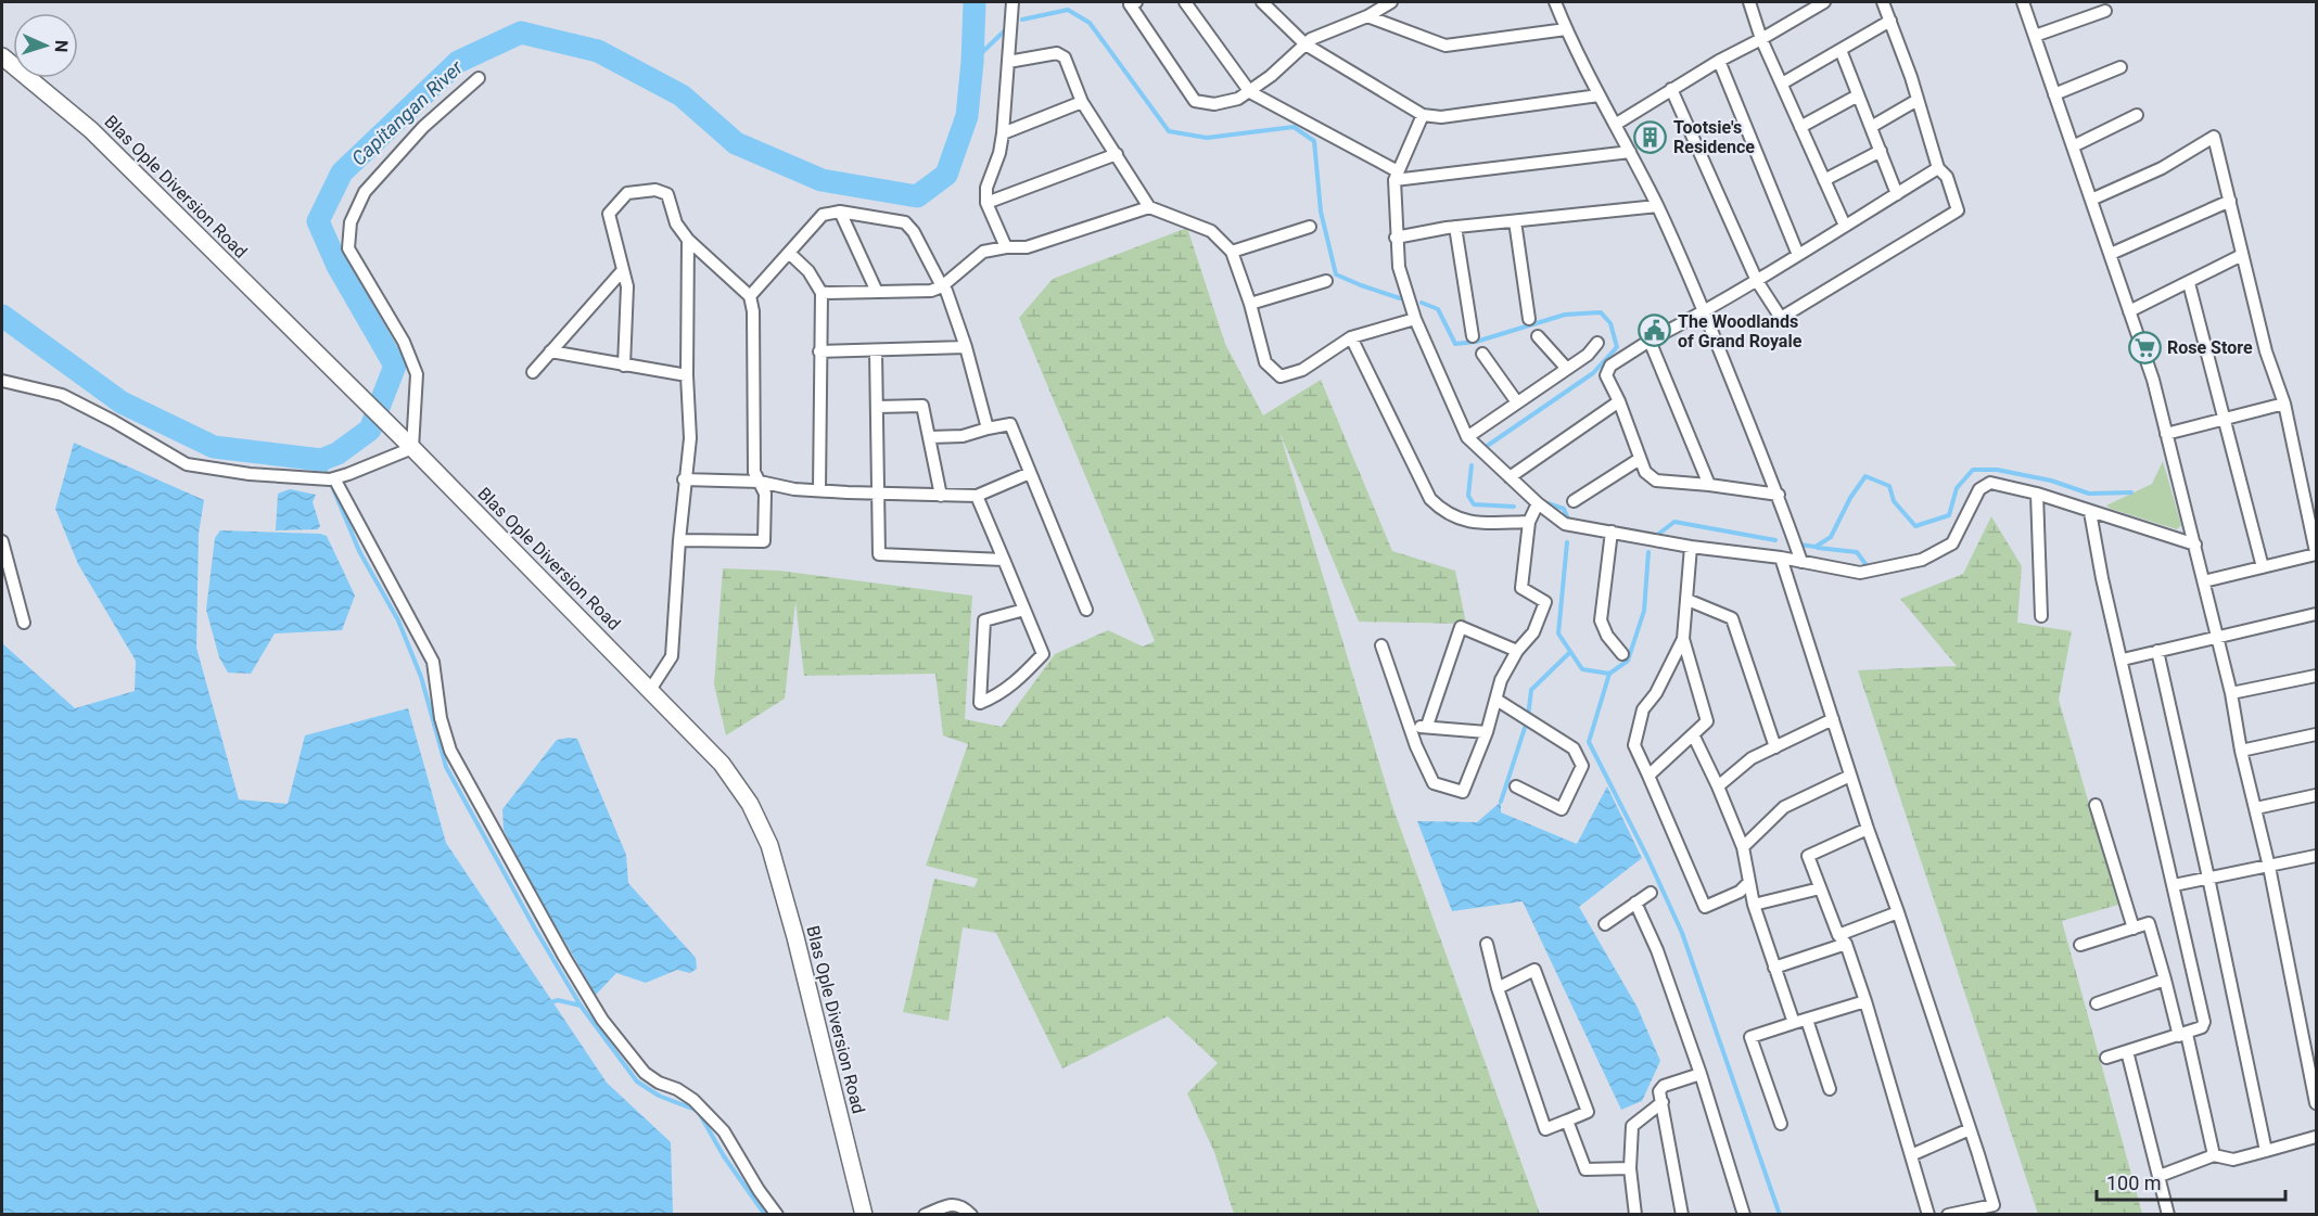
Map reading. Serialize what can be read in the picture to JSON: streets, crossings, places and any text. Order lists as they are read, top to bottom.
{
  "streets": {
    "main road": ["Blas Ople Diversion Road"]
  },
  "water": ["Capitangan River"],
  "places": {
    "building": ["Tootsie's Residence"],
    "public building": ["The Woodlands of Grand Royale"],
    "supermarket": ["Rose Store"]
  },
  "scale_bar": "100 m",
  "north": "right"
}
